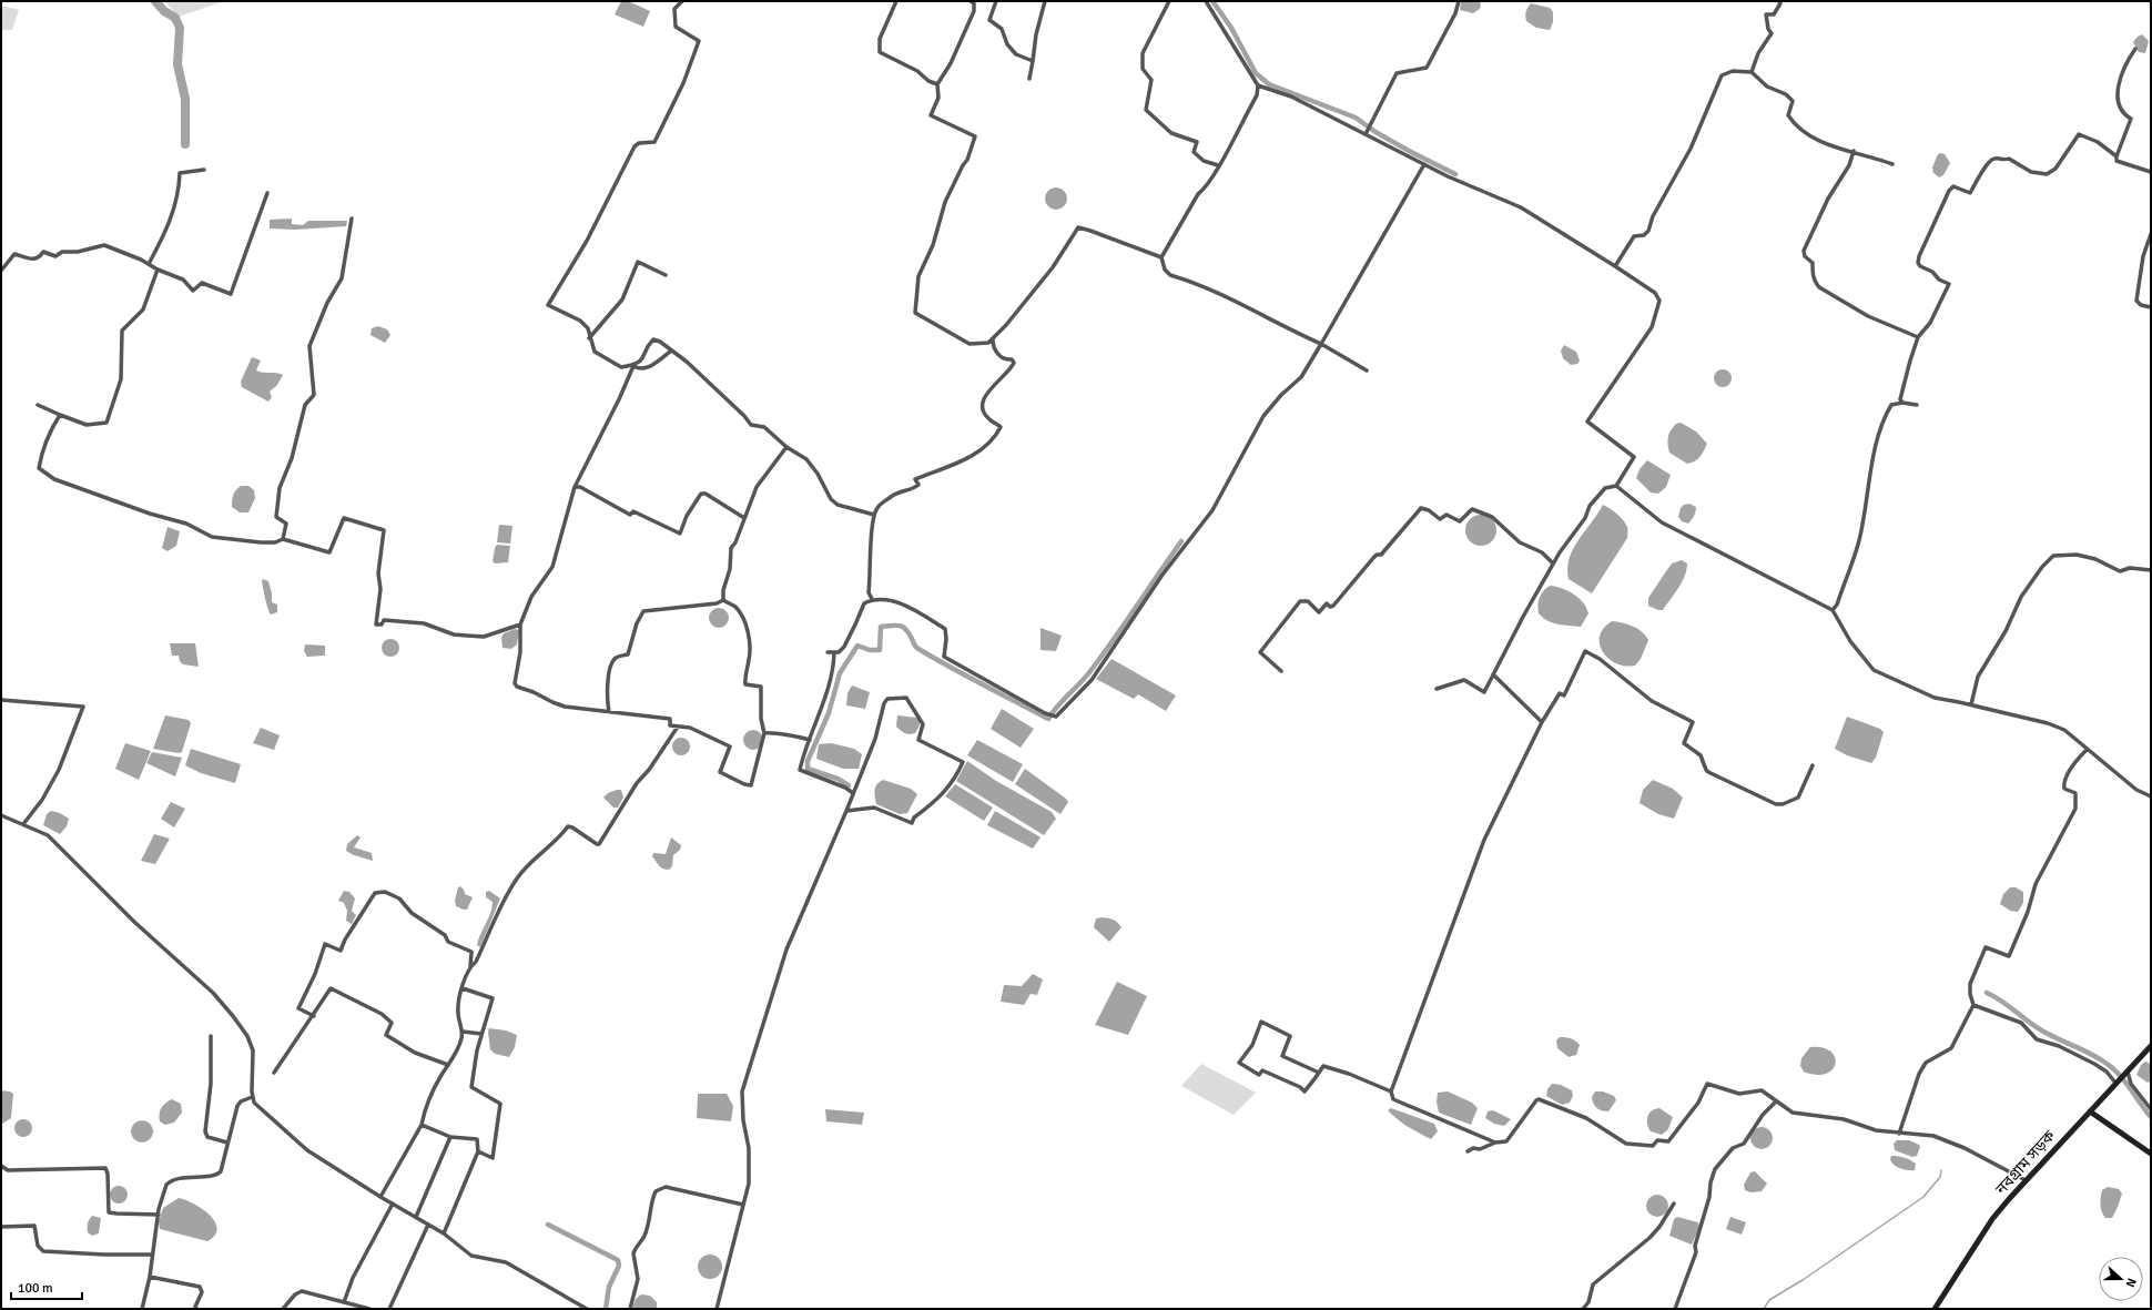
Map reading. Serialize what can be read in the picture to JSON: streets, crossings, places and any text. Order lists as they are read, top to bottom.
{
  "streets": {
    "main road": ["নবগ্রাম সড়ক"]
  },
  "scale_bar": "100 m",
  "north": "right"
}
